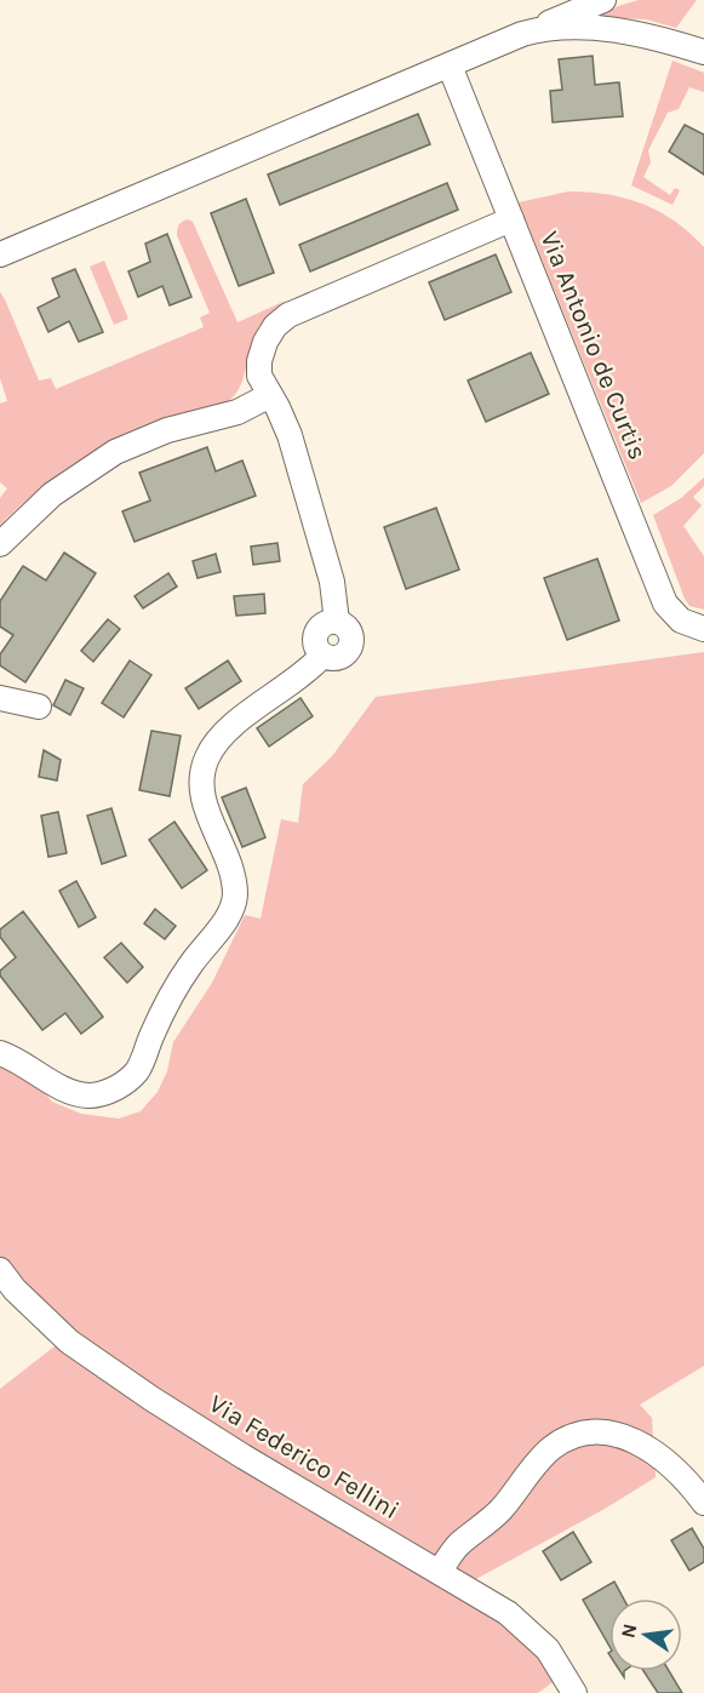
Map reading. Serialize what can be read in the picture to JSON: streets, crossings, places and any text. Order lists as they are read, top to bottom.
{
  "streets": {
    "street": ["Via Antonio de Curtis", "Via Federico Fellini"]
  },
  "north": "left"
}
